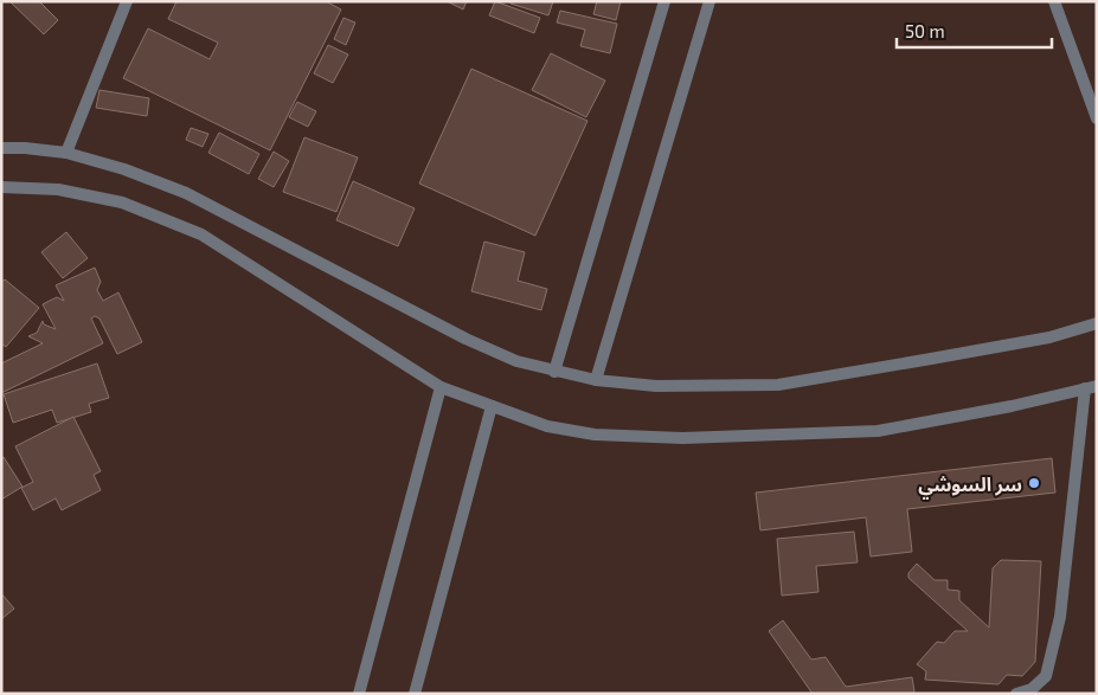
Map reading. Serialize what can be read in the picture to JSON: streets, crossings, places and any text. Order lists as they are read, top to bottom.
{
  "places": ["سر السوشي"],
  "scale_bar": "50 m"
}
